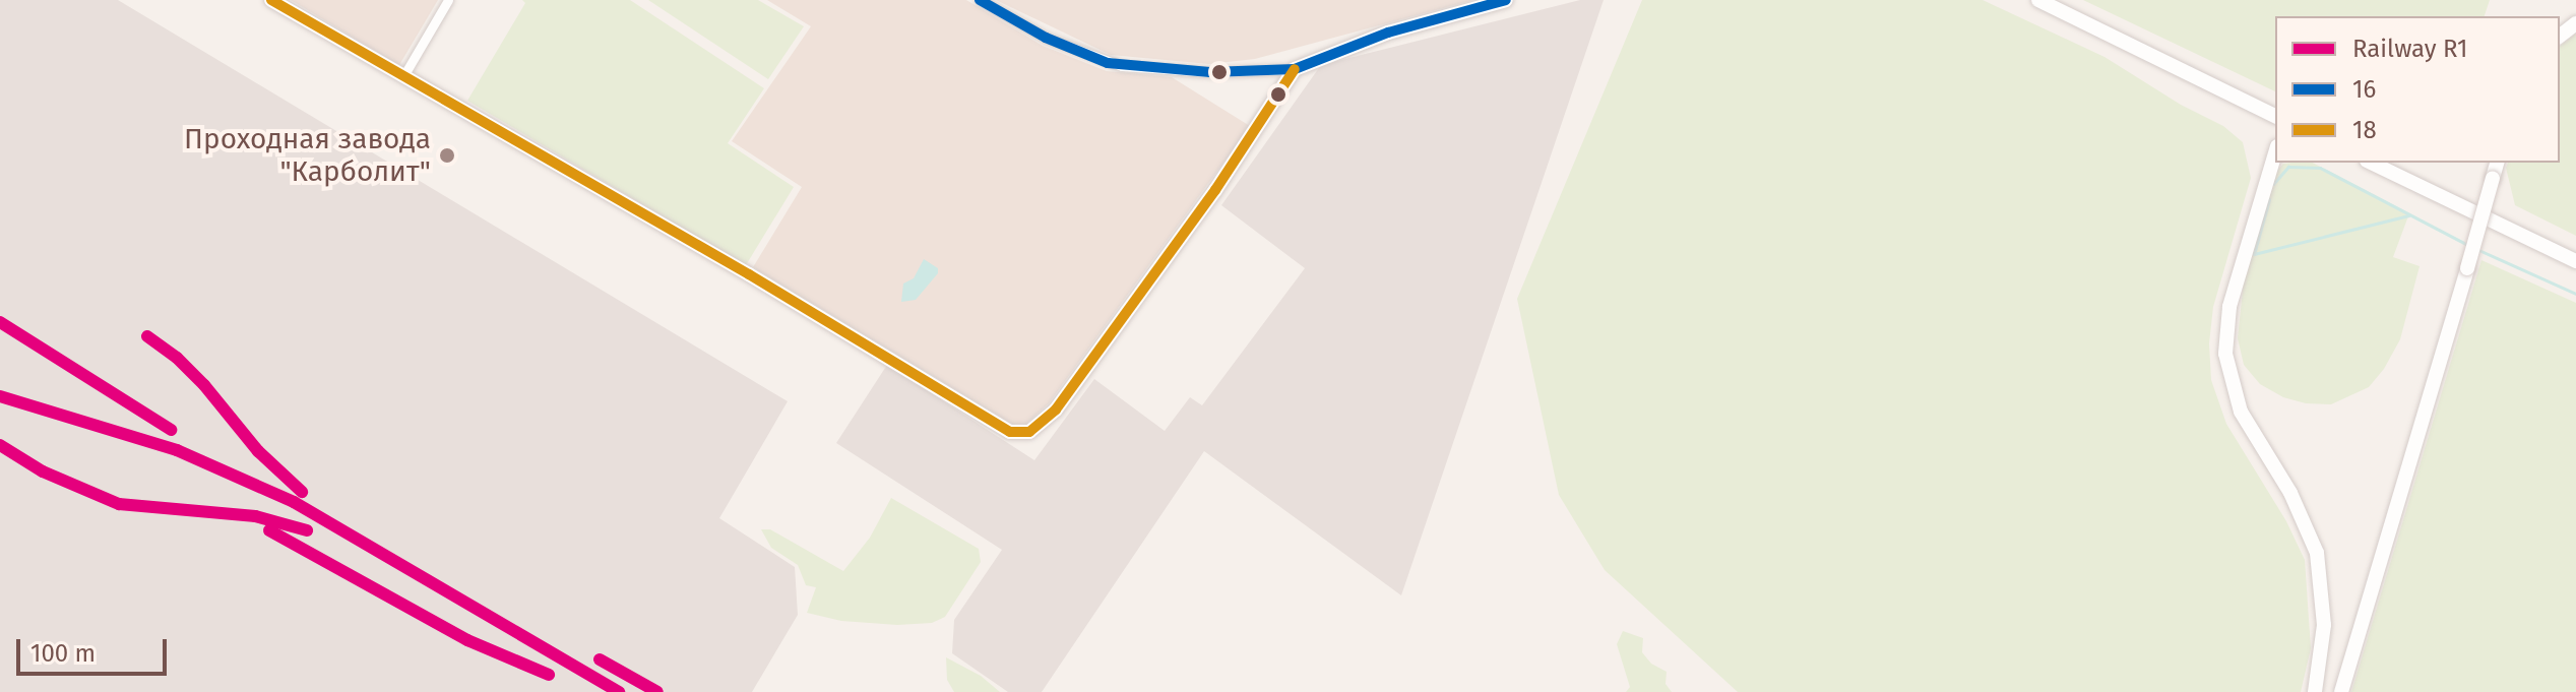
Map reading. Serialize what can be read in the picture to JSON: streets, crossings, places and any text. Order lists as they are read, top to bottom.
{
  "places": ["Проходная завода \"Карболит\""],
  "lines": ["transit line 16", "transit line 18", "rail line R1"],
  "legend": ["Railway R1", "16", "18"],
  "scale_bar": "100 m"
}
